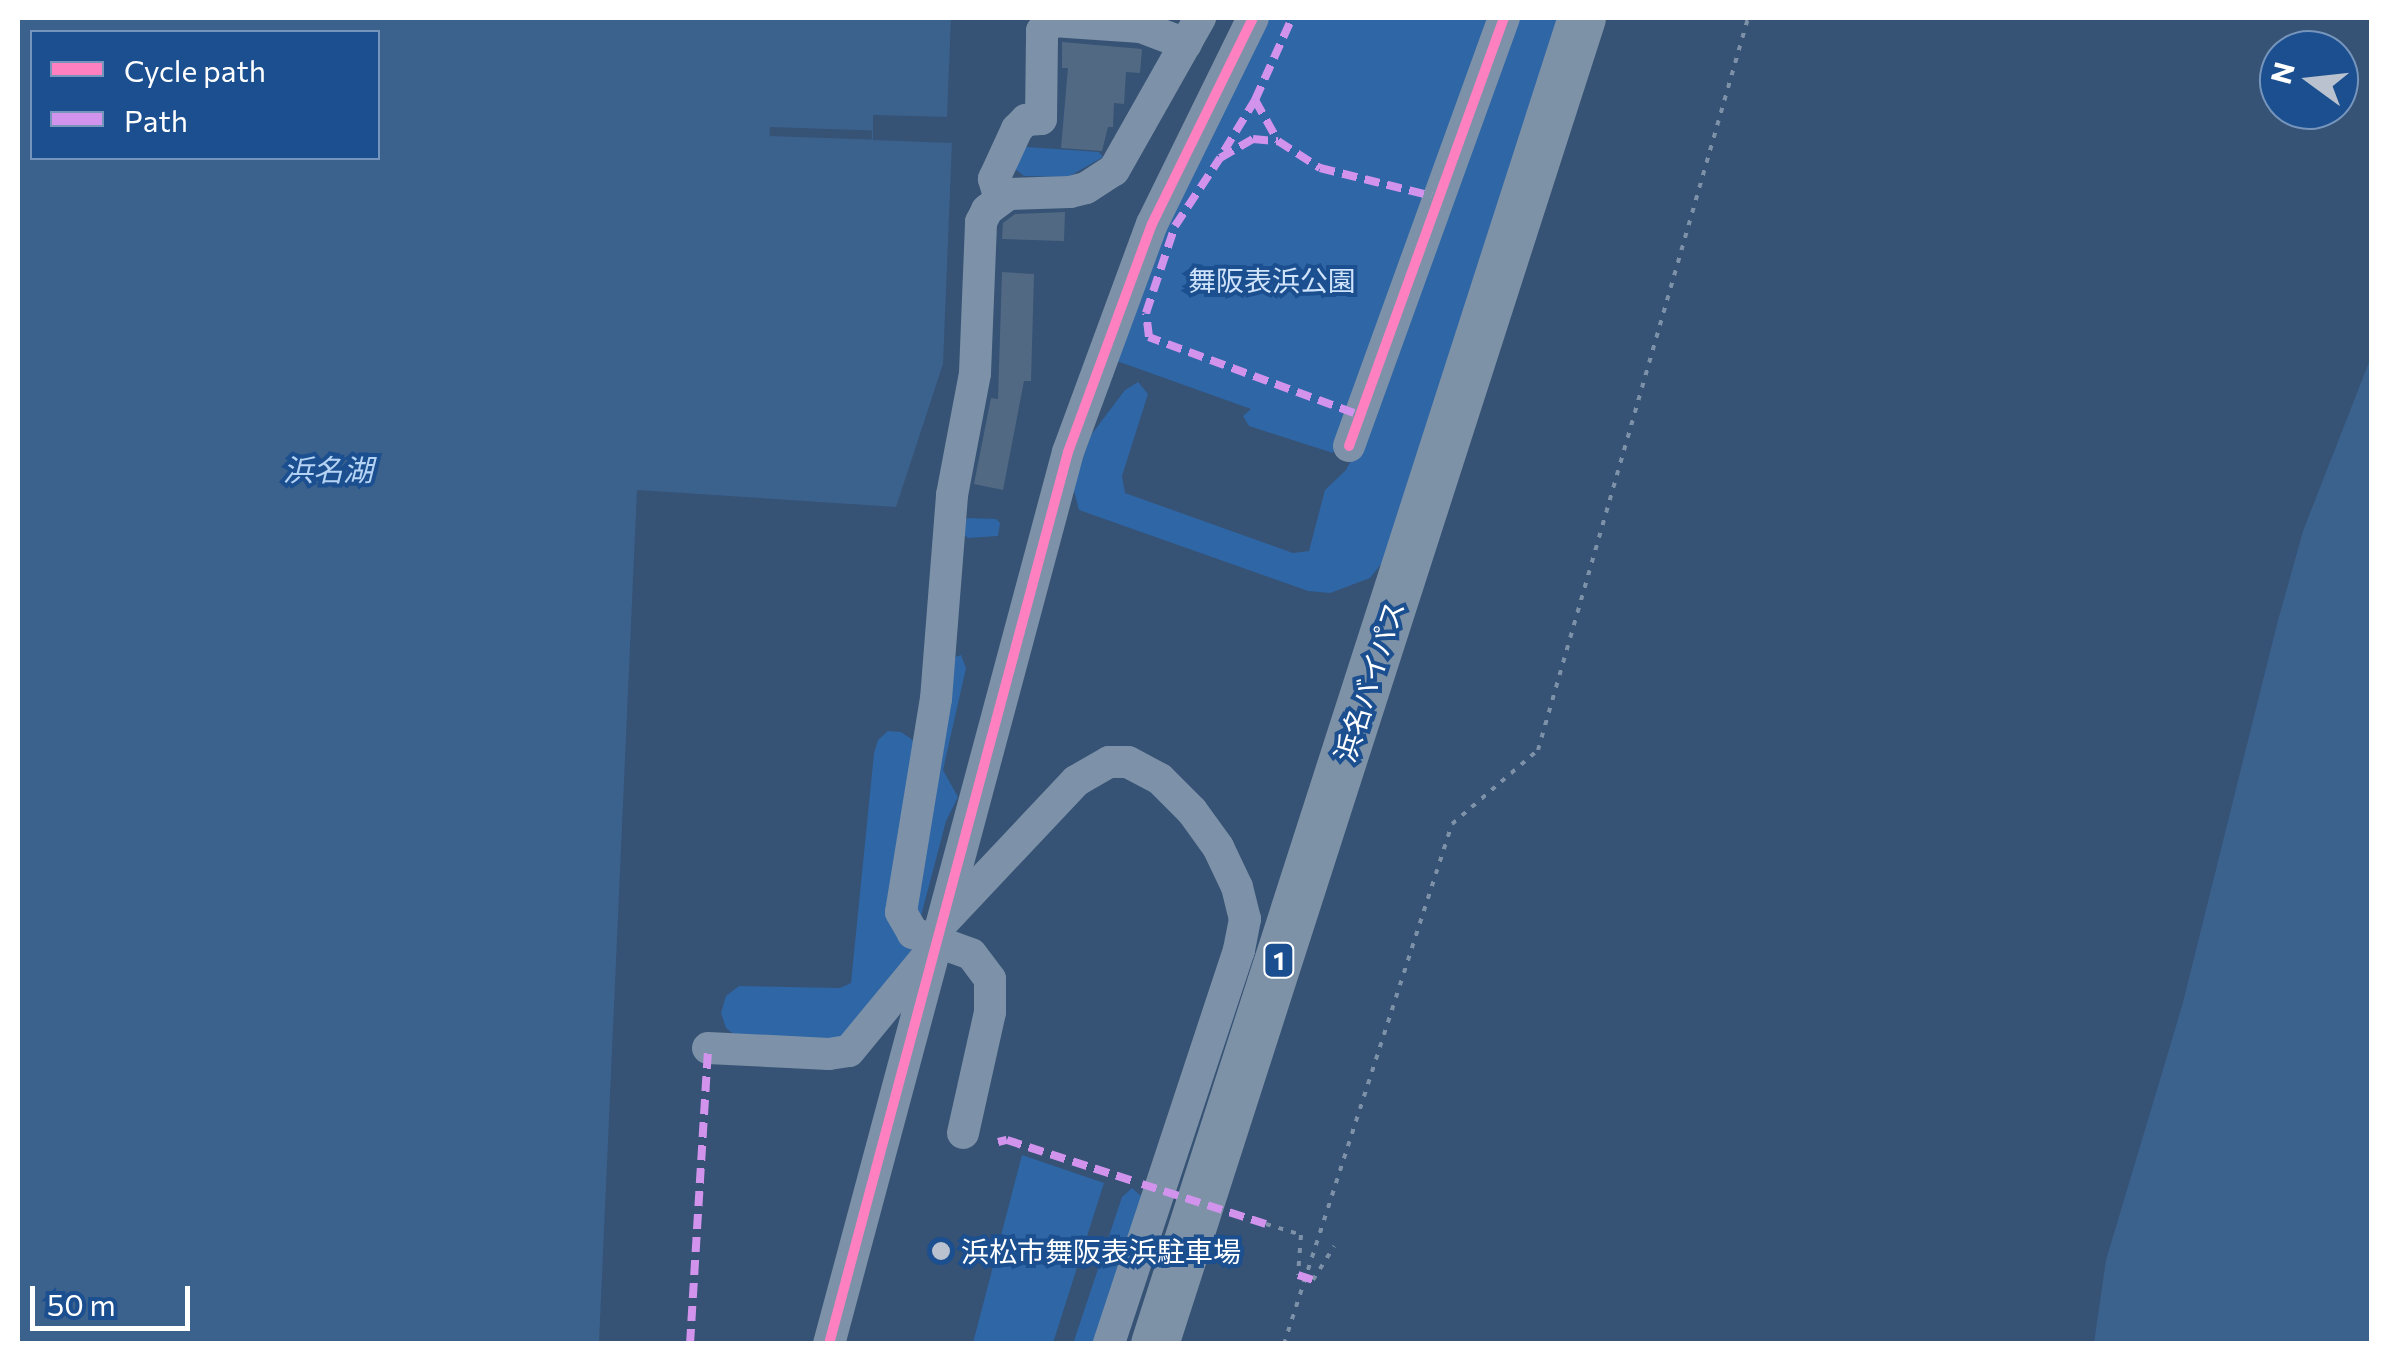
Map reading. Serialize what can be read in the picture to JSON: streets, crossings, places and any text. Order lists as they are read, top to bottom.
{
  "streets": {
    "highway": ["浜名バイパス", "1"]
  },
  "water": ["浜名湖"],
  "parks": ["舞阪表浜公園"],
  "places": ["浜松市舞阪表浜駐車場"],
  "legend": ["Cycle path", "Path"],
  "scale_bar": "50 m",
  "north": "left"
}
